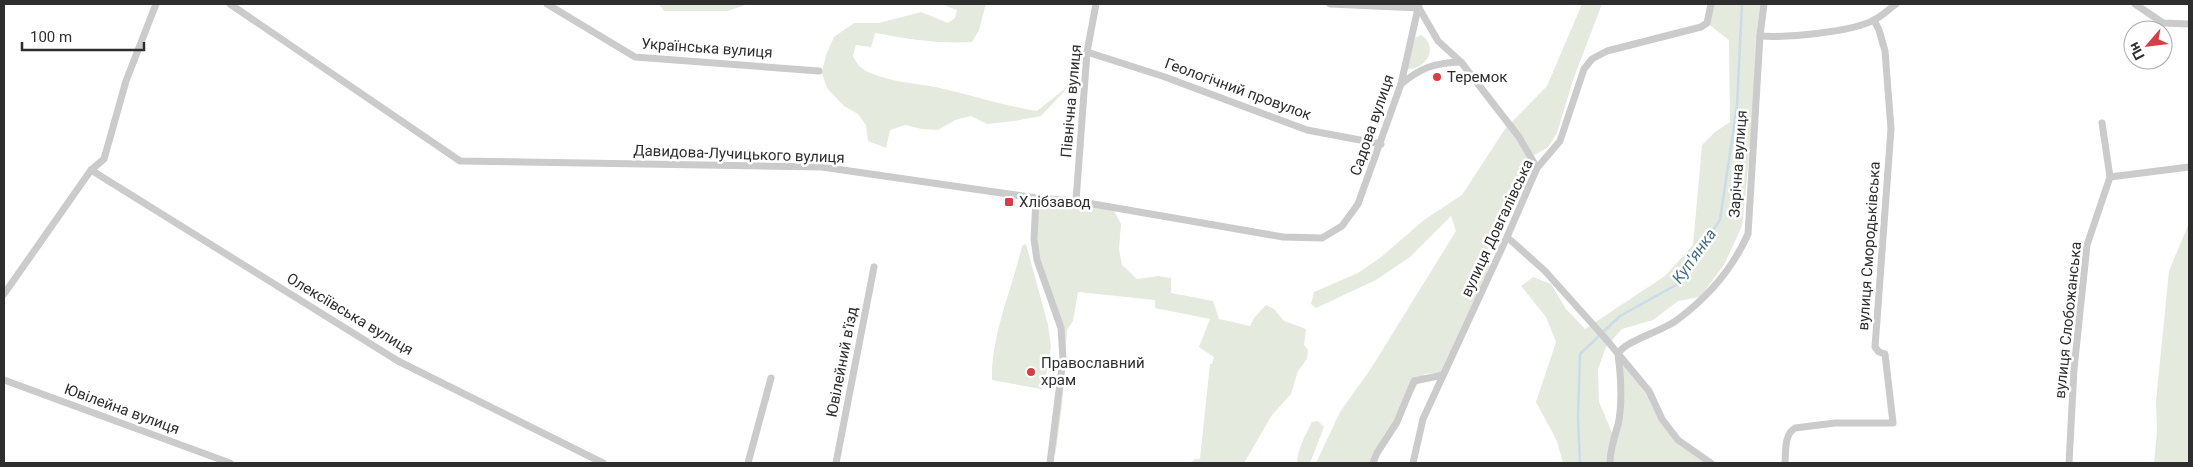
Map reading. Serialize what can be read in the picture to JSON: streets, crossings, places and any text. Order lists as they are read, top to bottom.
{
  "streets": {
    "street": [
      "Українська вулиця",
      "Геологічний провулок",
      "Північна вулиця",
      "Садова вулиця",
      "Давидова-Лучицького вулиця",
      "Зарічна вулиця",
      "вулиця Довгалівська",
      "вулиця Смородьківська",
      "Олексіївська вулиця",
      "вулиця Слобожанська",
      "Ювілейний в'їзд",
      "Ювілейна вулиця"
    ]
  },
  "crossings": [
    ["Геологічний провулок", "Північна вулиця"],
    ["Геологічний провулок", "Садова вулиця"],
    ["Північна вулиця", "Давидова-Лучицького вулиця"],
    ["Садова вулиця", "Давидова-Лучицького вулиця"]
  ],
  "water": ["Куп'янка"],
  "places": {
    "other": ["Теремок", "Православний храм"],
    "transit": ["Хлібзавод"]
  },
  "scale_bar": "100 m",
  "north": "bottom left"
}
